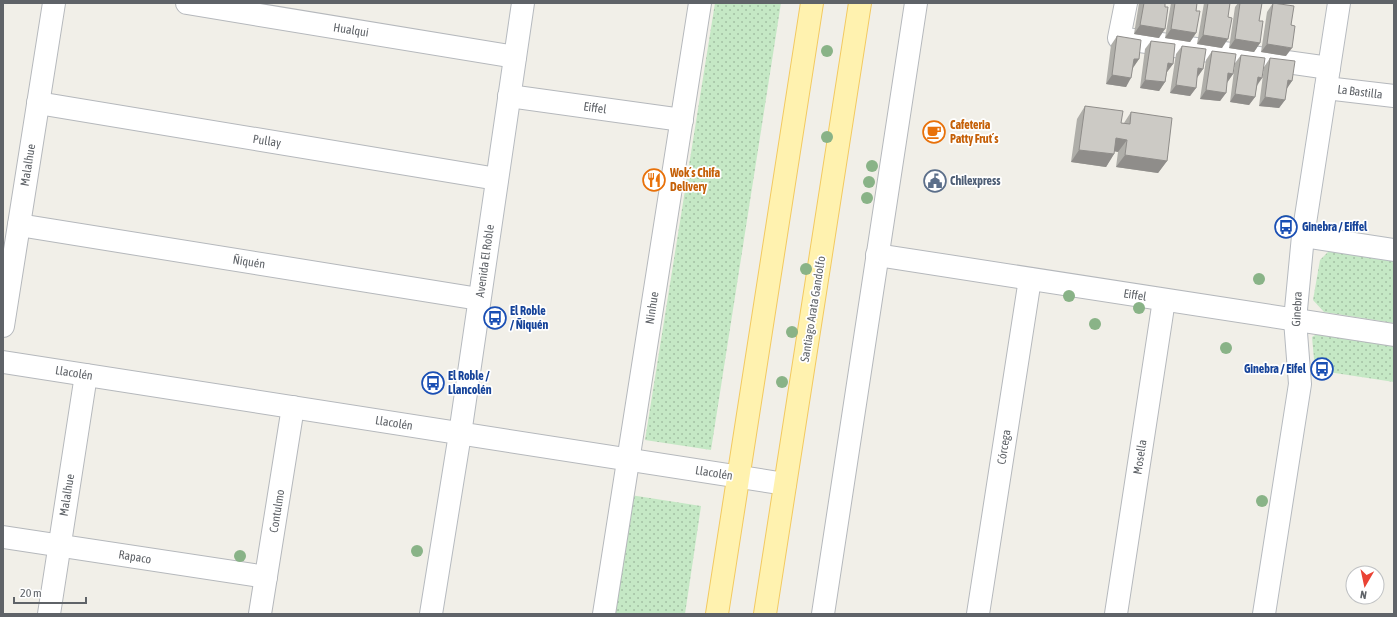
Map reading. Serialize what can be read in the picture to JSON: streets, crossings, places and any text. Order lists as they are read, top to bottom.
{
  "streets": {
    "main road": ["Santiago Arata Gandolfo"],
    "street": [
      "Hualqui",
      "La Bastilla",
      "Eiffel",
      "Pullay",
      "Malalhue",
      "Avenida El Roble",
      "Ñiquén",
      "Ninhue",
      "Ginebra",
      "Llacolén",
      "Córcega",
      "Mosella",
      "Contulmo",
      "Rapaco"
    ]
  },
  "crossings": [
    ["Hualqui", "Avenida El Roble"],
    ["La Bastilla", "Ginebra"],
    ["Eiffel", "Avenida El Roble"],
    ["Eiffel", "Ninhue"],
    ["Eiffel", "Ginebra"],
    ["Eiffel", "Córcega"],
    ["Eiffel", "Mosella"],
    ["Pullay", "Malalhue"],
    ["Pullay", "Avenida El Roble"],
    ["Malalhue", "Ñiquén"],
    ["Malalhue", "Llacolén"],
    ["Malalhue", "Rapaco"],
    ["Avenida El Roble", "Ñiquén"],
    ["Avenida El Roble", "Llacolén"],
    ["Ninhue", "Llacolén"],
    ["Santiago Arata Gandolfo", "Llacolén"],
    ["Llacolén", "Contulmo"],
    ["Contulmo", "Rapaco"]
  ],
  "places": {
    "cafe": ["Cafeteria Patty Frut´s"],
    "restaurant": ["Wok´s Chifa Delivery"],
    "public building": ["Chilexpress"],
    "bus stop": [
      "Ginebra / Eiffel",
      "El Roble / Ñiquén",
      "Ginebra / Eifel",
      "El Roble / Llancolén"
    ]
  },
  "scale_bar": "20 m",
  "north": "bottom"
}
